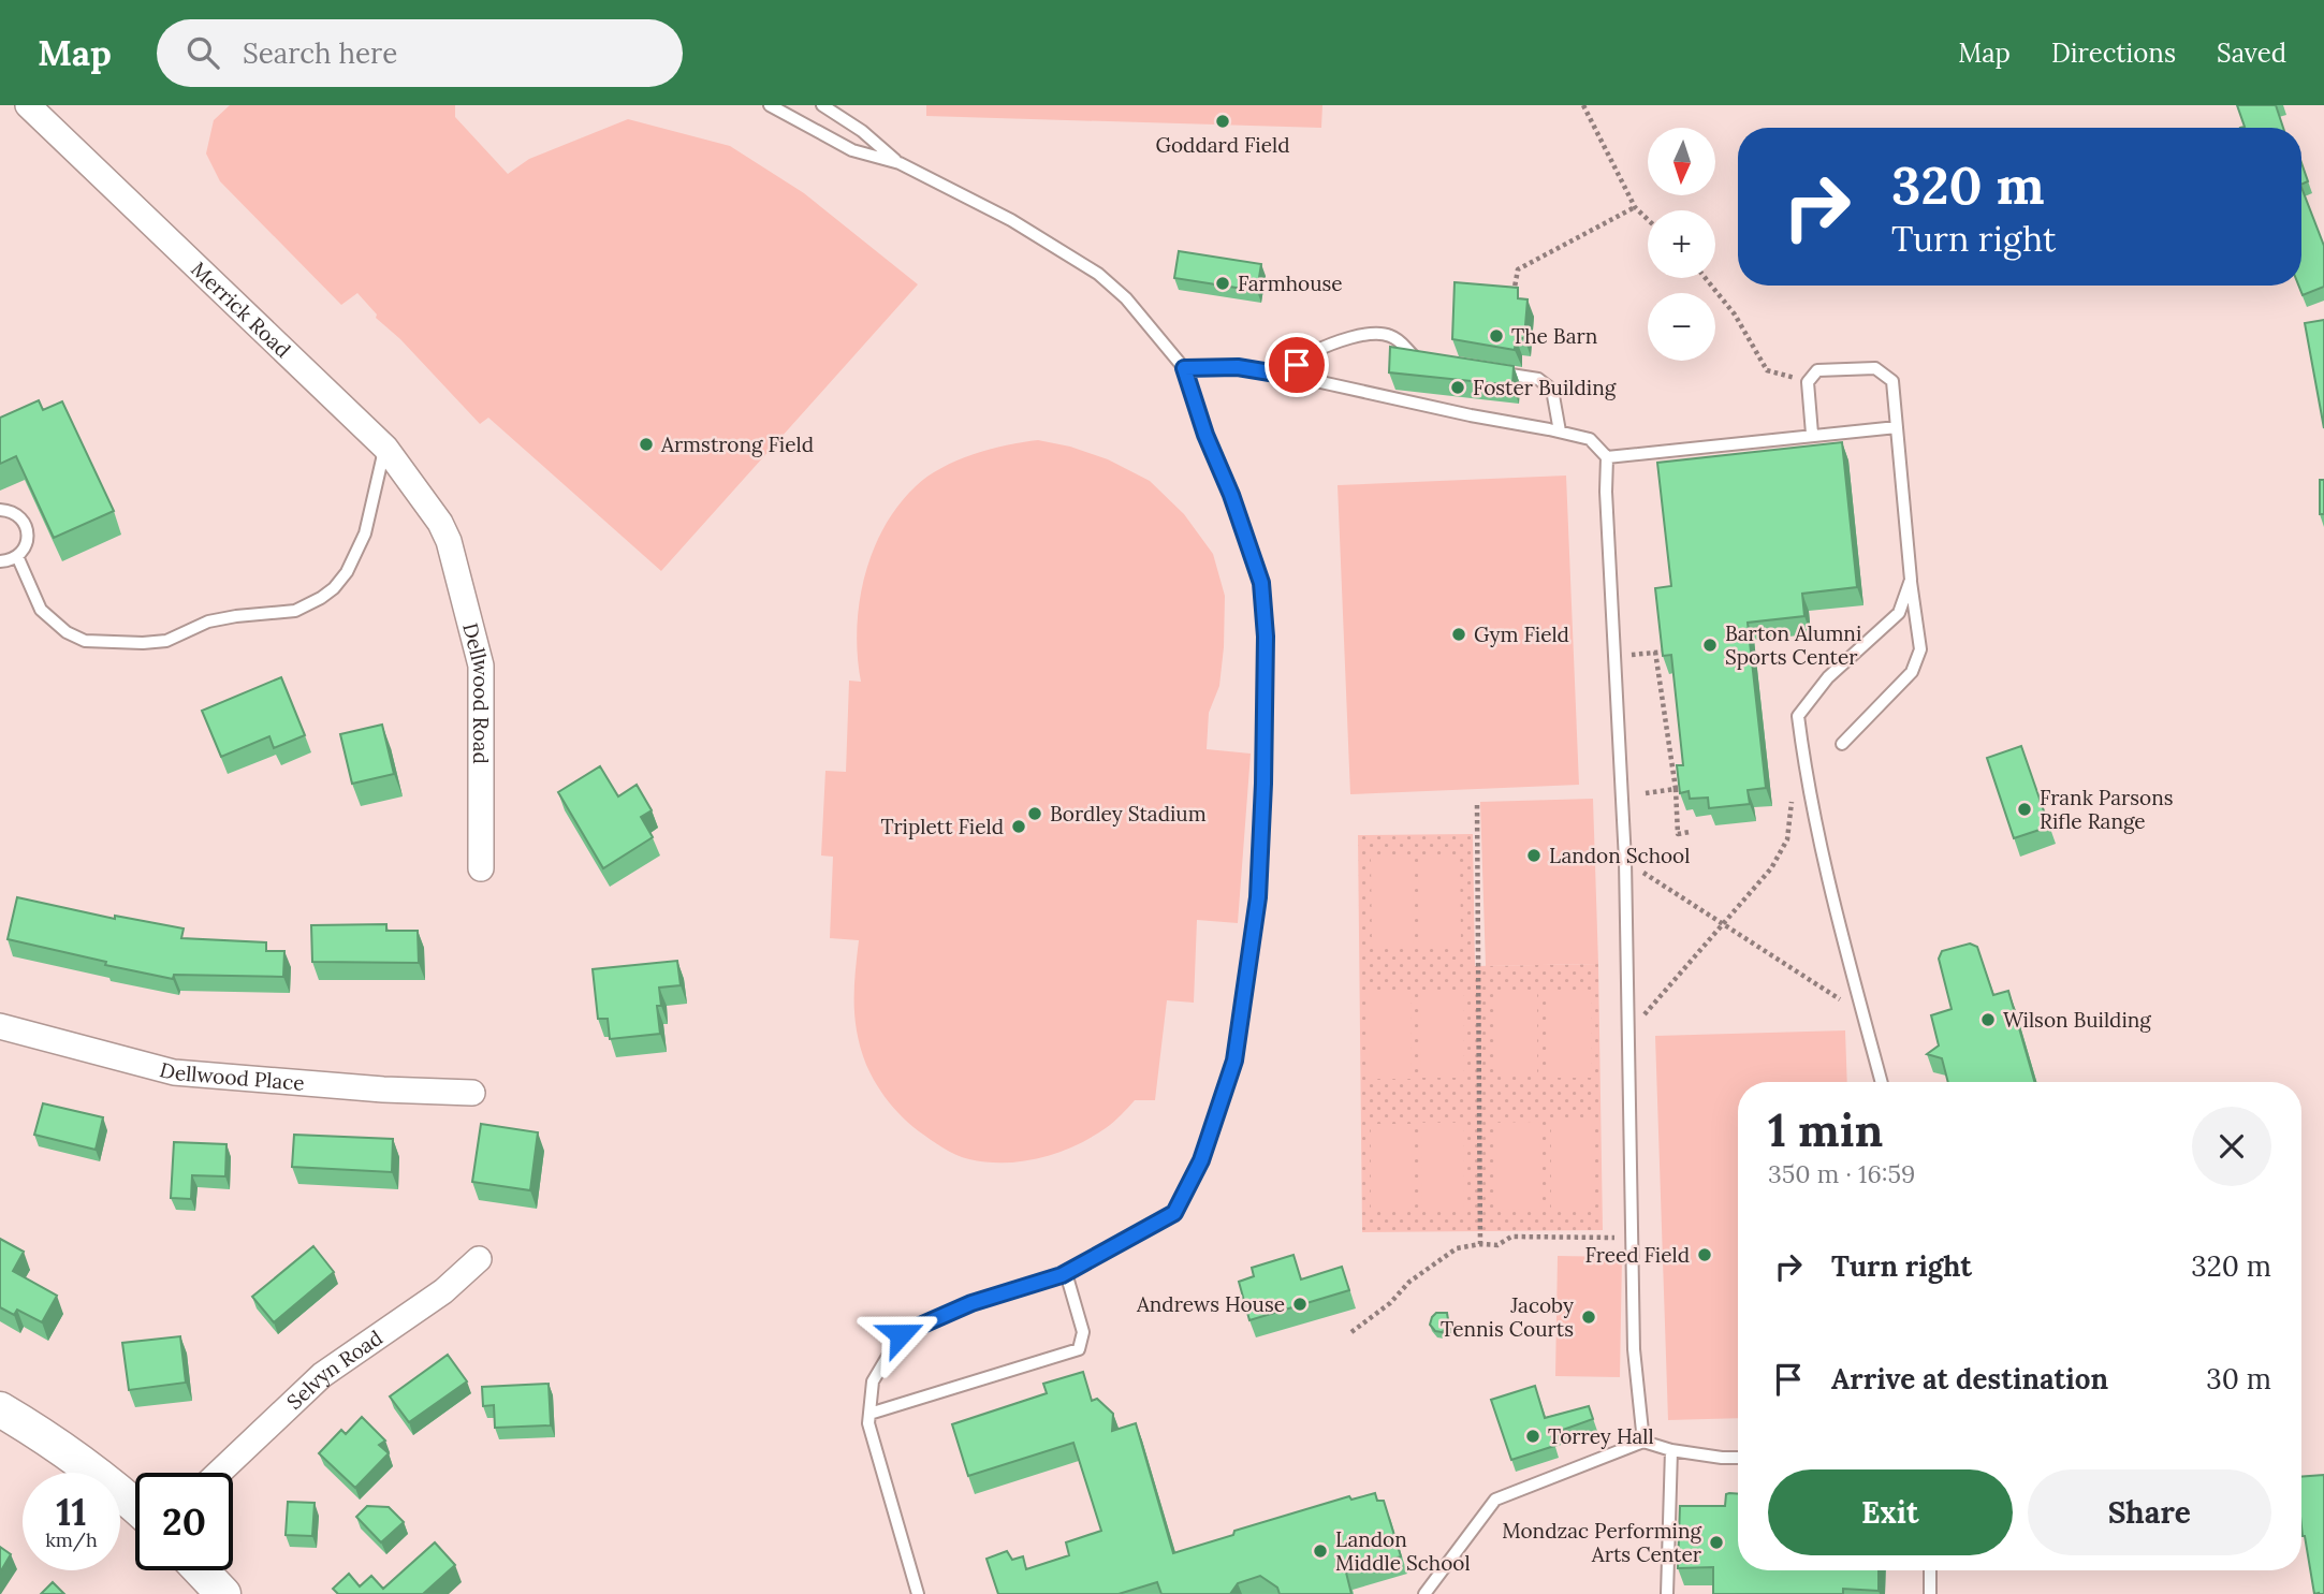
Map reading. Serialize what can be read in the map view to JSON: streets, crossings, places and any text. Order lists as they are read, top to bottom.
{
  "streets": {
    "street": [
      "Merrick Road",
      "Dellwood Road",
      "Dellwood Place",
      "Selvyn Road"
    ]
  },
  "crossings": [
    ["Merrick Road", "Dellwood Road"]
  ],
  "places": [
    "Goddard Field",
    "Farmhouse",
    "The Barn",
    "Foster Building",
    "Armstrong Field",
    "Gym Field",
    "Barton Alumni Sports Center",
    "Frank Parsons Rifle Range",
    "Bordley Stadium",
    "Triplett Field",
    "Landon School",
    "Wilson Building",
    "Freed Field",
    "Andrews House",
    "Jacoby Tennis Courts",
    "Torrey Hall",
    "Mondzac Performing Arts Center",
    "Landon Middle School"
  ],
  "north": "bottom",
  "page": {
    "header": "Map",
    "search": "Search here",
    "nav": ["Map", "Directions", "Saved"],
    "map_buttons": ["+", "−"],
    "turn": ["320 m", "Turn right"],
    "heading": ["1 min", "350 m · 16:59"],
    "list": [
      {
        "name": "Turn right",
        "value": "320 m"
      },
      {
        "name": "Arrive at destination",
        "value": "30 m"
      }
    ],
    "buttons": ["Exit", "Share"],
    "speed": "11 km/h",
    "limit": "20"
  }
}
